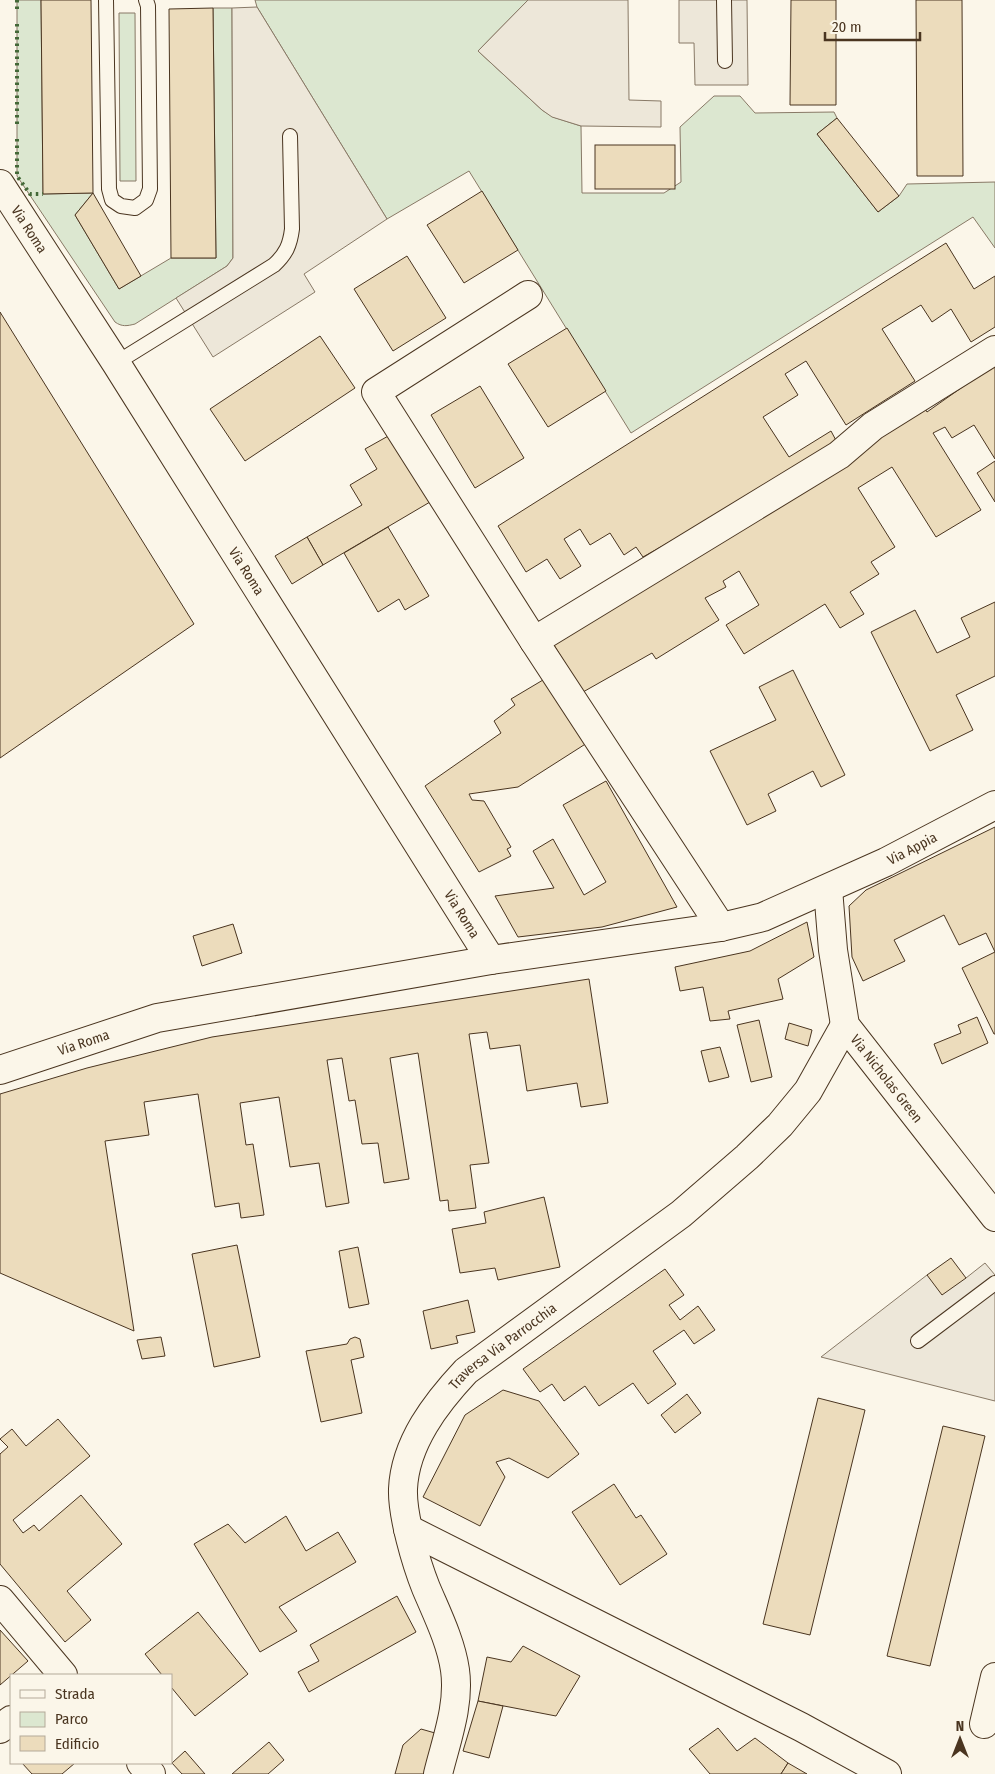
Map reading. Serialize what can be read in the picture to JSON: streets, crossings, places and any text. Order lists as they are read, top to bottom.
{
  "streets": {
    "street": [
      "Via Roma",
      "Via Appia",
      "Via Nicholas Green",
      "Traversa Via Parrocchia"
    ]
  },
  "crossings": [
    ["Via Roma", "Via Appia"],
    ["Via Roma", "Via Nicholas Green"],
    ["Via Appia", "Via Nicholas Green"],
    ["Via Nicholas Green", "Traversa Via Parrocchia"]
  ],
  "legend": ["Strada", "Parco", "Edificio"],
  "scale_bar": "20 m",
  "north": "top"
}
